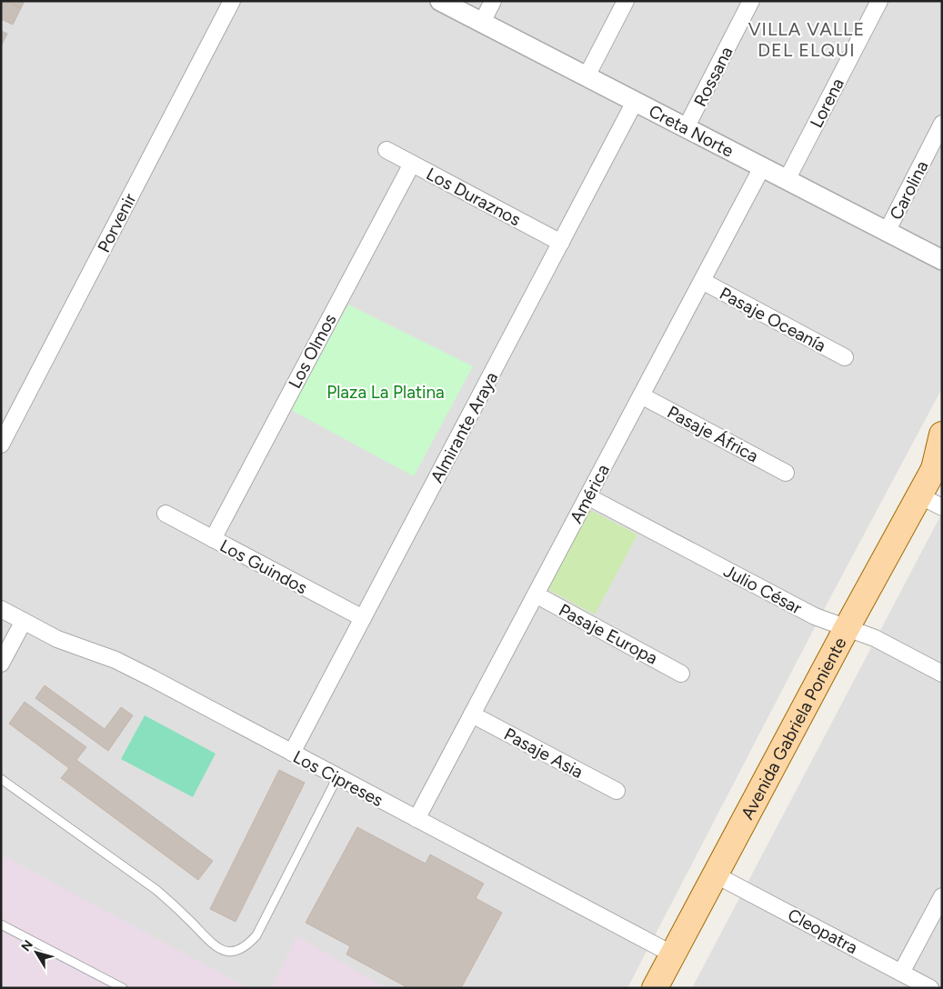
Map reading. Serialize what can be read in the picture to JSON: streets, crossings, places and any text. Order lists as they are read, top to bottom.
{
  "streets": {
    "main road": ["Avenida Gabriela Poniente"],
    "street": [
      "Rossana",
      "Lorena",
      "Creta Norte",
      "Carolina",
      "Los Duraznos",
      "Porvenir",
      "Pasaje Oceanía",
      "Los Olmos",
      "Almirante Araya",
      "Pasaje África",
      "América",
      "Los Guindos",
      "Julio César",
      "Pasaje Europa",
      "Pasaje Asia",
      "Los Cipreses",
      "Cleopatra"
    ]
  },
  "crossings": [
    ["Rossana", "Creta Norte"],
    ["Lorena", "Creta Norte"],
    ["Creta Norte", "Carolina"],
    ["Creta Norte", "Almirante Araya"],
    ["Creta Norte", "América"],
    ["Los Duraznos", "Los Olmos"],
    ["Los Duraznos", "Almirante Araya"],
    ["Pasaje Oceanía", "América"],
    ["Los Olmos", "Los Guindos"],
    ["Almirante Araya", "Los Guindos"],
    ["Almirante Araya", "Los Cipreses"],
    ["Pasaje África", "América"],
    ["América", "Julio César"],
    ["América", "Pasaje Europa"],
    ["América", "Pasaje Asia"],
    ["América", "Los Cipreses"],
    ["Julio César", "Avenida Gabriela Poniente"],
    ["Avenida Gabriela Poniente", "Los Cipreses"],
    ["Avenida Gabriela Poniente", "Cleopatra"]
  ],
  "districts": ["VILLA VALLE DEL ELQUI"],
  "parks": ["Plaza La Platina"],
  "north": "top left"
}
